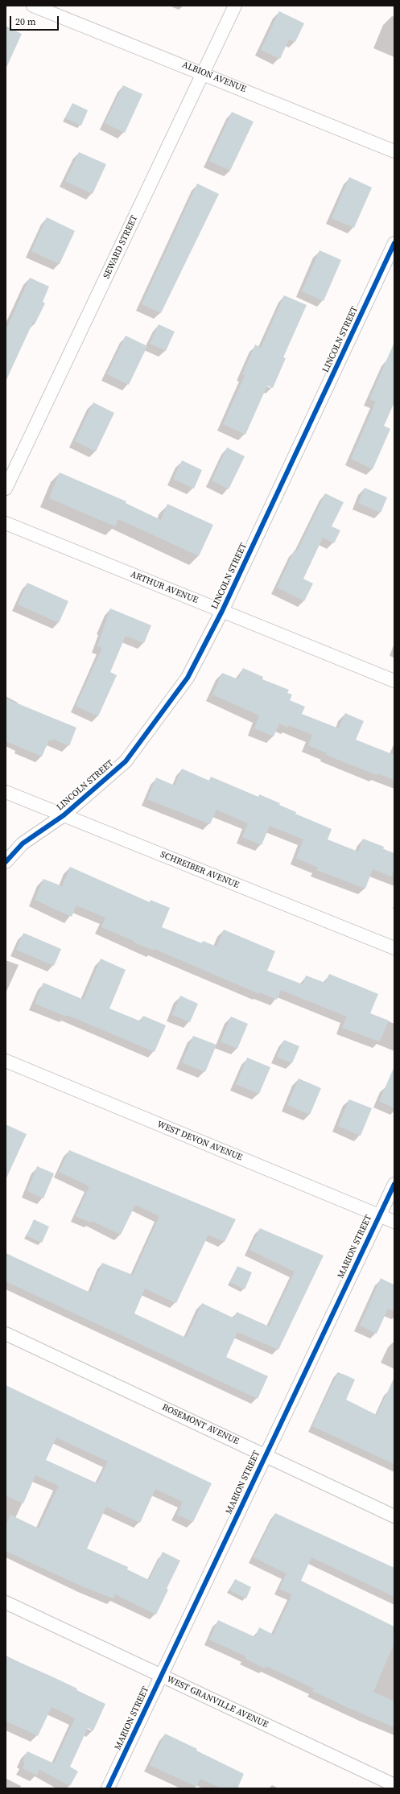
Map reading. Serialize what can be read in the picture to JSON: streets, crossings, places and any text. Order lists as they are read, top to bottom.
{
  "streets": {
    "street": [
      "ALBION AVENUE",
      "SEWARD STREET",
      "LINCOLN STREET",
      "ARTHUR AVENUE",
      "SCHREIBER AVENUE",
      "WEST DEVON AVENUE",
      "MARION STREET",
      "ROSEMONT AVENUE",
      "WEST GRANVILLE AVENUE"
    ]
  },
  "crossings": [
    ["ALBION AVENUE", "SEWARD STREET"],
    ["LINCOLN STREET", "ARTHUR AVENUE"],
    ["LINCOLN STREET", "SCHREIBER AVENUE"],
    ["WEST DEVON AVENUE", "MARION STREET"],
    ["MARION STREET", "ROSEMONT AVENUE"],
    ["MARION STREET", "WEST GRANVILLE AVENUE"]
  ],
  "scale_bar": "20 m"
}
